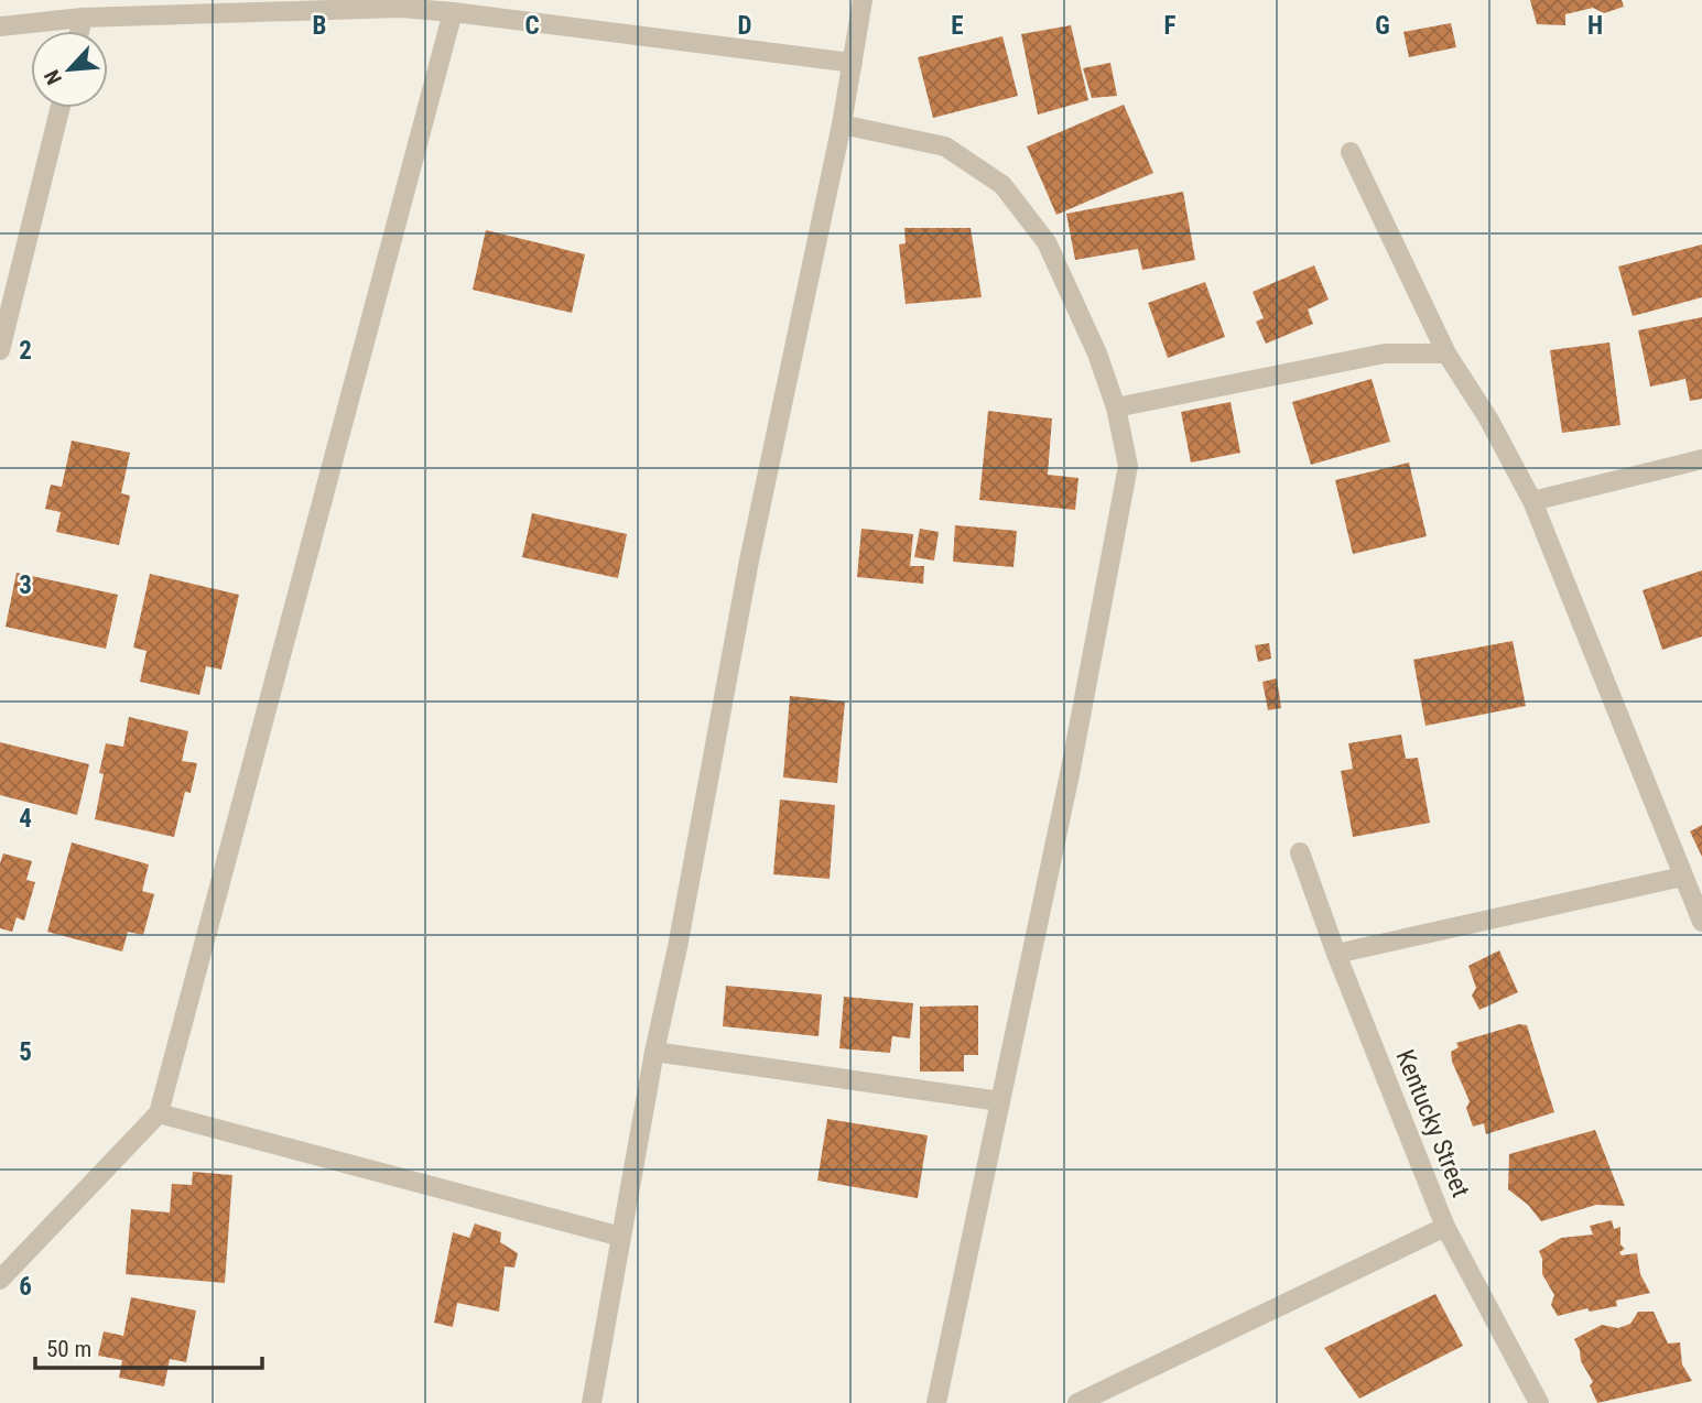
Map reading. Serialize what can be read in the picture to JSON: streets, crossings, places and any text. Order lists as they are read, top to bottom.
{
  "streets": {
    "street": ["Kentucky Street"]
  },
  "scale_bar": "50 m",
  "north": "bottom left",
  "grid": {
    "columns": [
      "B",
      "C",
      "D",
      "E",
      "F",
      "G",
      "H"
    ],
    "rows": [
      "2",
      "3",
      "4",
      "5",
      "6"
    ]
  }
}
